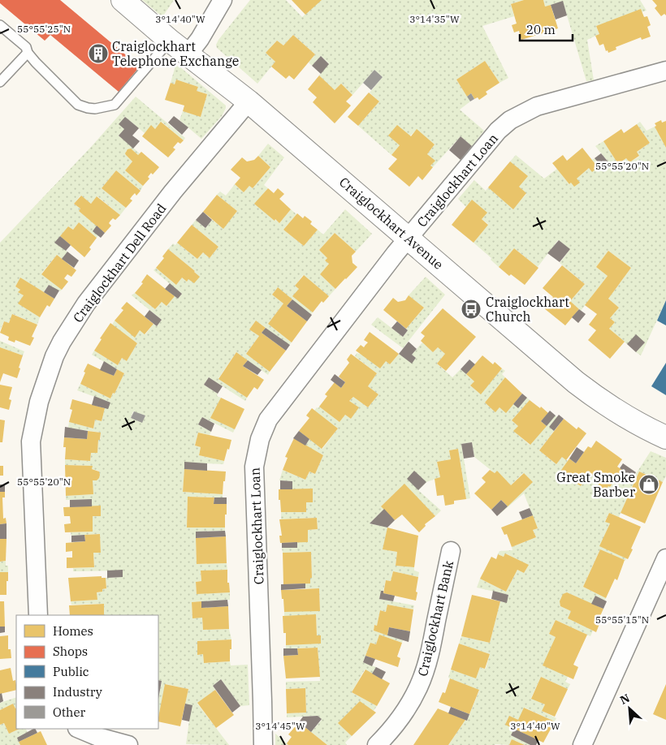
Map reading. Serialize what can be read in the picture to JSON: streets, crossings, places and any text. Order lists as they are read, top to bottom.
{
  "streets": {
    "street": [
      "Craiglockhart Loan",
      "Craiglockhart Avenue",
      "Craiglockhart Dell Road",
      "Craiglockhart Bank"
    ]
  },
  "crossings": [
    ["Craiglockhart Loan", "Craiglockhart Avenue"],
    ["Craiglockhart Avenue", "Craiglockhart Dell Road"]
  ],
  "places": {
    "building": ["Craiglockhart Telephone Exchange"],
    "bus stop": ["Craiglockhart Church"],
    "shop": ["Great Smoke Barber"]
  },
  "legend": [
    "Homes",
    "Shops",
    "Public",
    "Industry",
    "Other"
  ],
  "scale_bar": "20 m",
  "north": "top left",
  "coordinates": [
    "3°14'40\"W",
    "3°14'35\"W",
    "55°55'25\"N",
    "55°55'20\"N",
    "55°55'15\"N",
    "3°14'45\"W"
  ]
}
